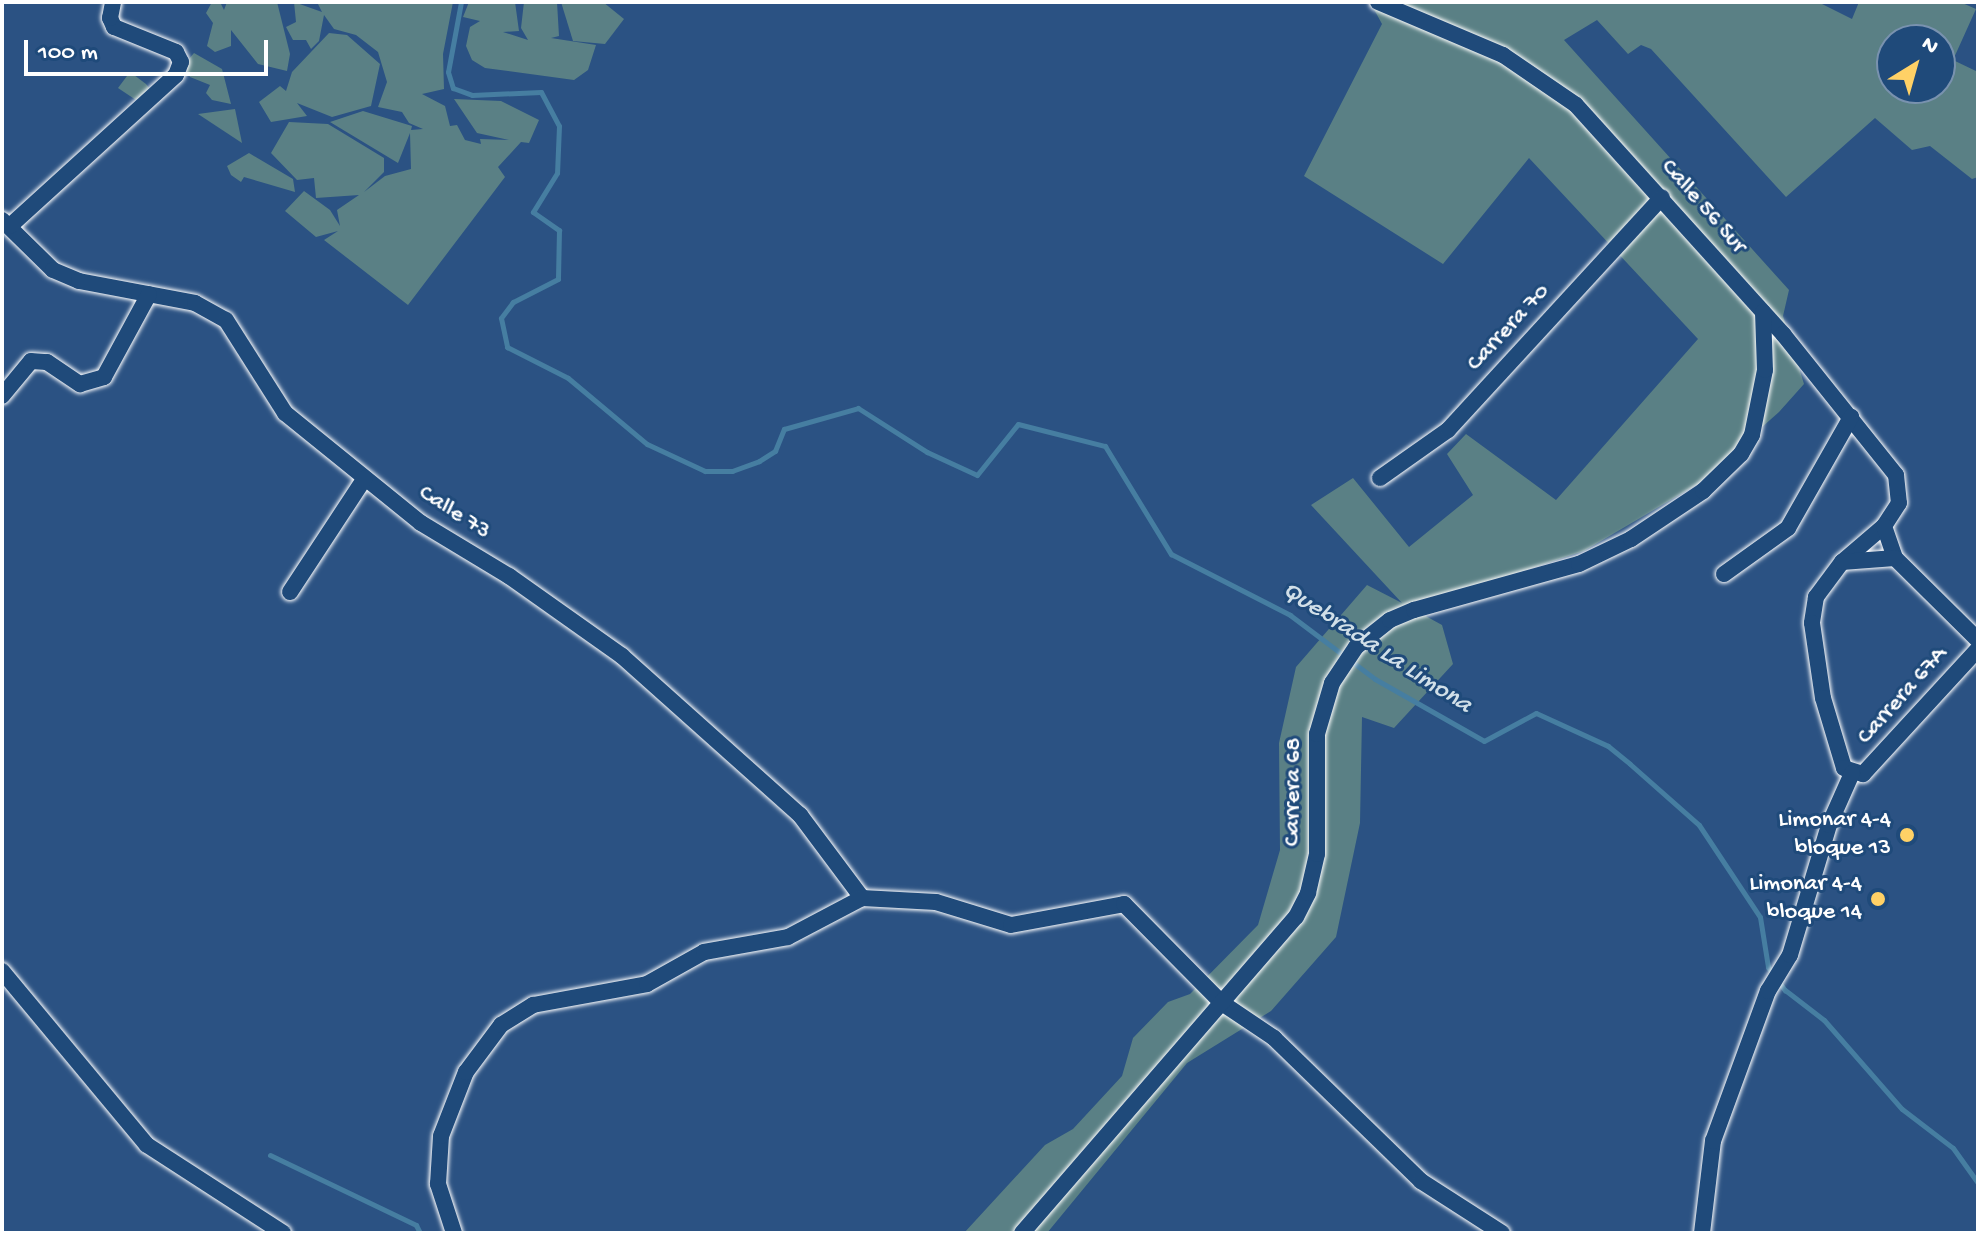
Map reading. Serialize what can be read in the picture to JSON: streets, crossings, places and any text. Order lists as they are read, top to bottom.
{
  "streets": {
    "street": [
      "Calle 56 Sur",
      "Carrera 70",
      "Calle 73",
      "Carrera 67A",
      "Carrera 68"
    ]
  },
  "crossings": [
    ["Calle 56 Sur", "Carrera 70"],
    ["Calle 56 Sur", "Carrera 67A"],
    ["Calle 56 Sur", "Carrera 68"]
  ],
  "water": ["Quebrada La Limona"],
  "places": ["Limonar 4-4 bloque 13", "Limonar 4-4 bloque 14"],
  "scale_bar": "100 m",
  "north": "top right"
}
